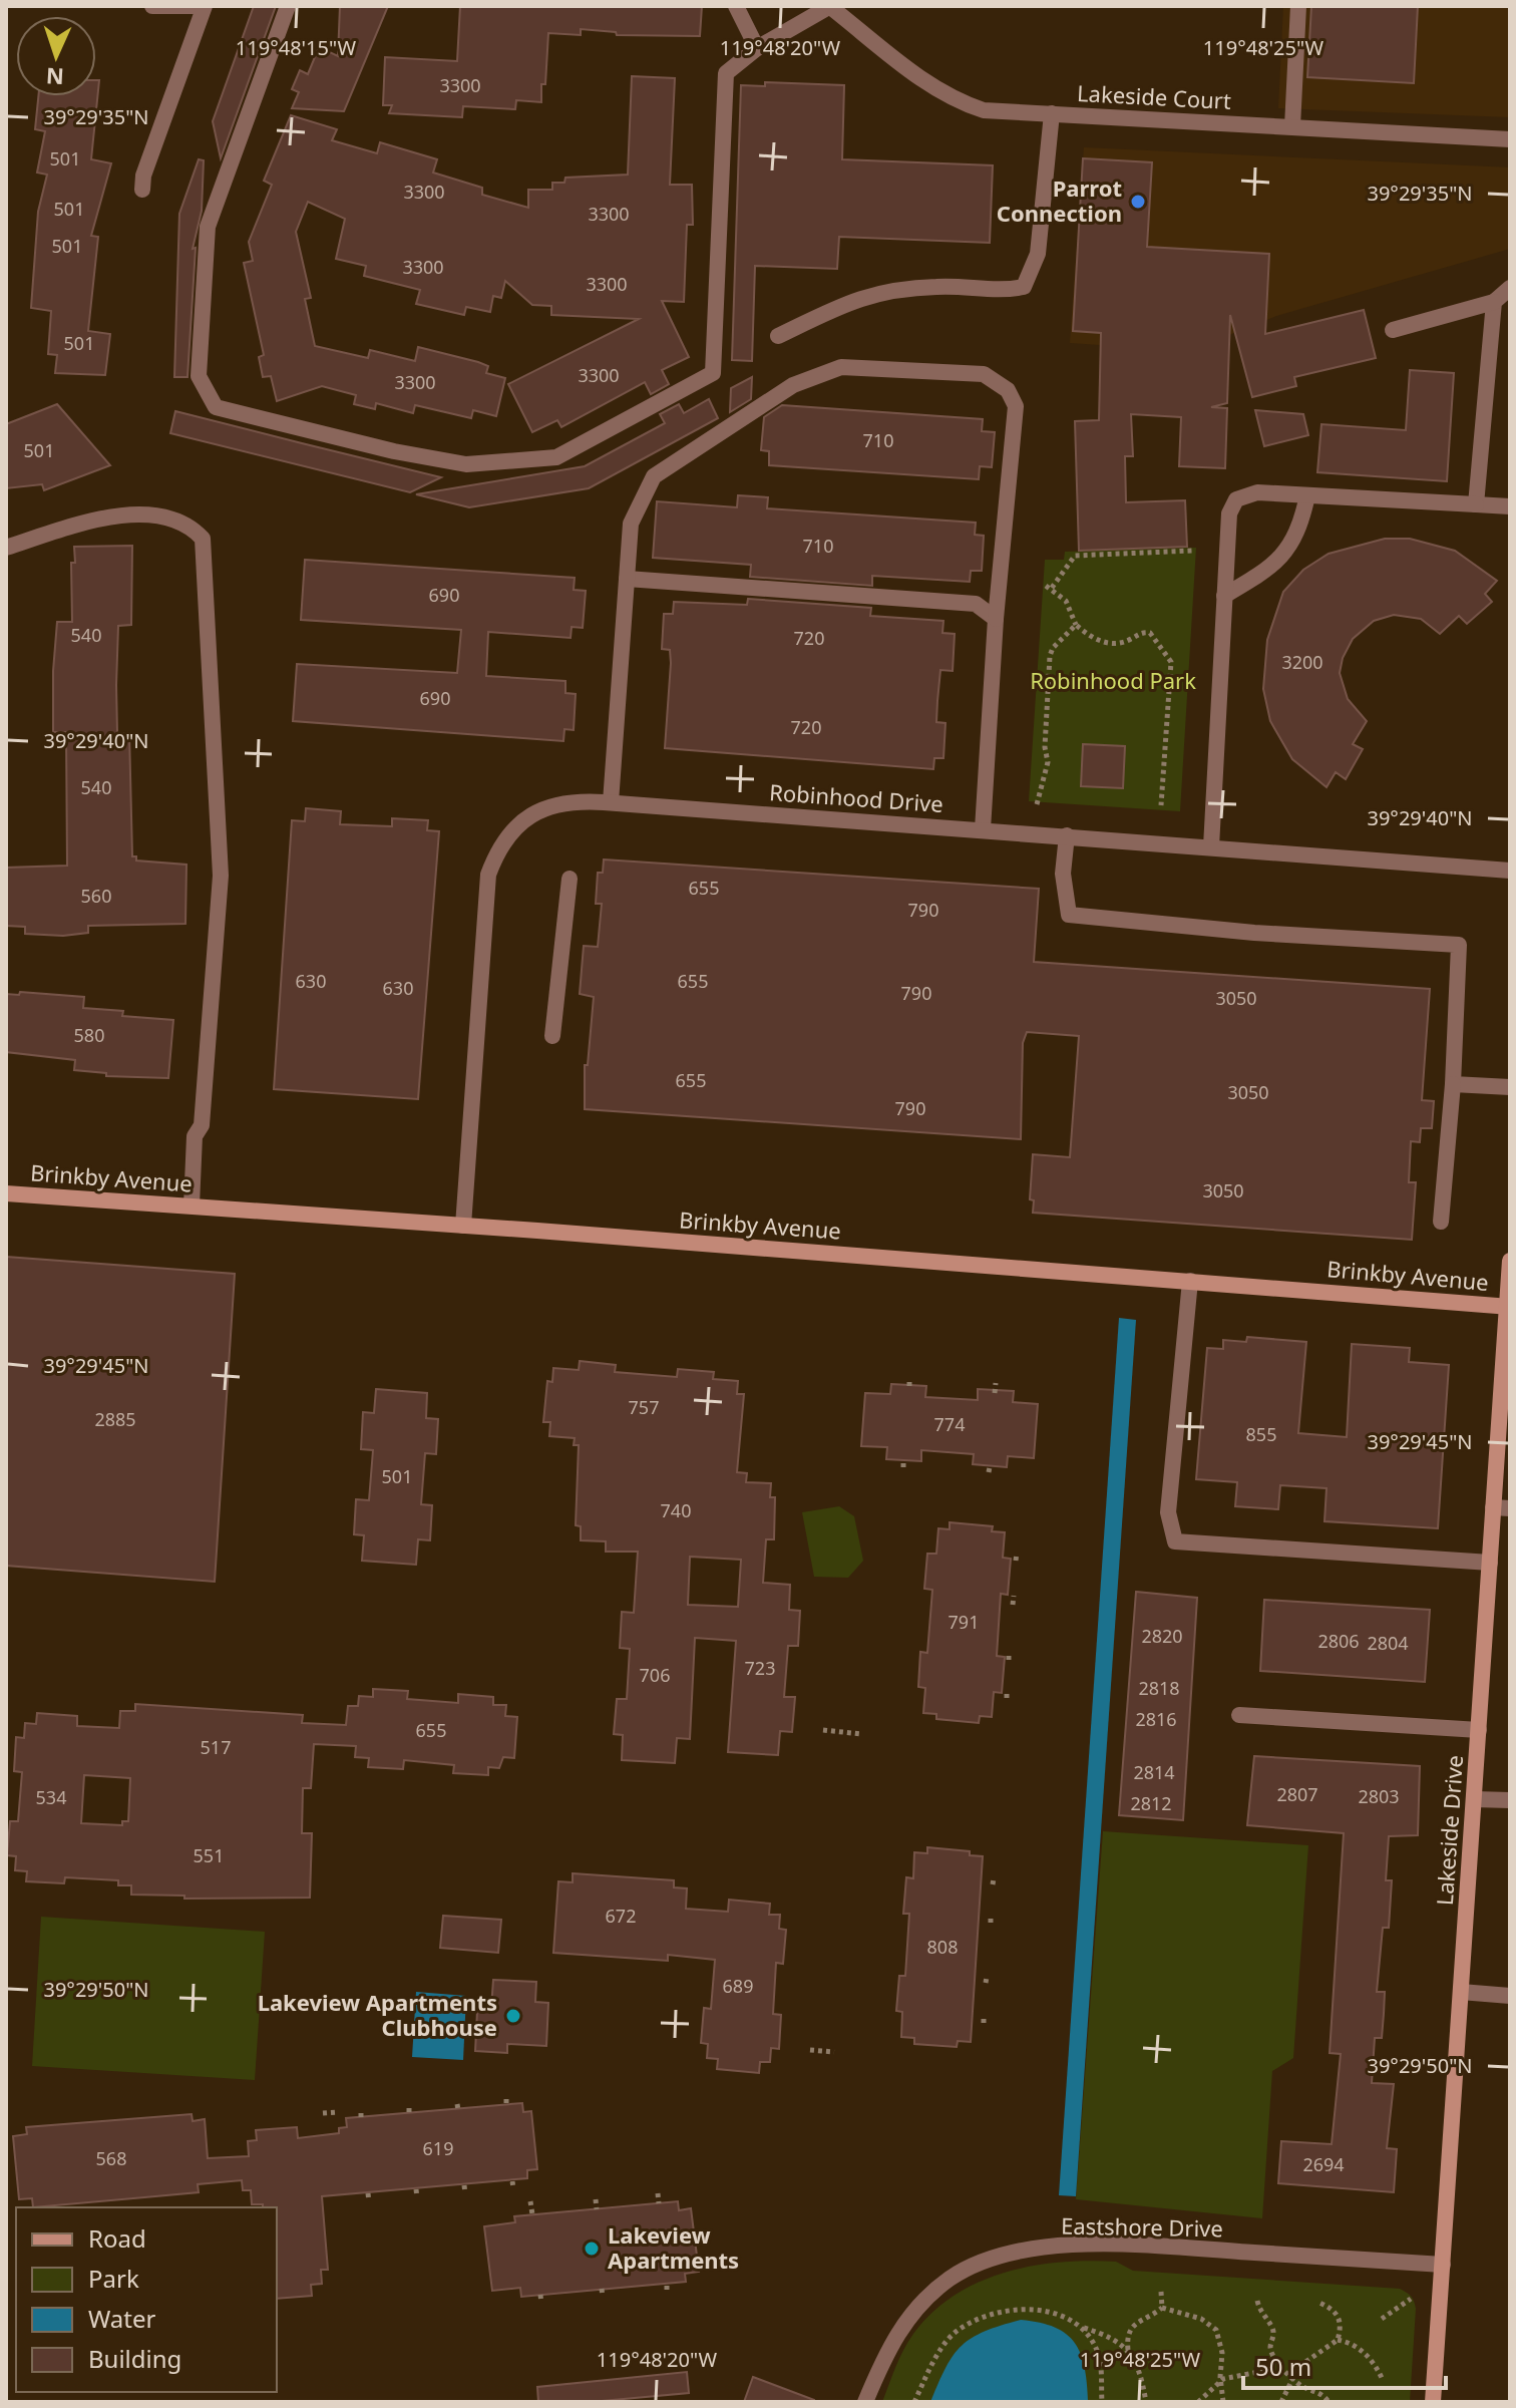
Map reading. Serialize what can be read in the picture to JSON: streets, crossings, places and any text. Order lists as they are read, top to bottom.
{
  "streets": {
    "street": [
      "Lakeside Court",
      "Robinhood Drive",
      "Brinkby Avenue",
      "Lakeside Drive",
      "Eastshore Drive"
    ]
  },
  "crossings": [
    ["Robinhood Drive", "Brinkby Avenue"],
    ["Brinkby Avenue", "Lakeside Drive"],
    ["Lakeside Drive", "Eastshore Drive"]
  ],
  "parks": ["Robinhood Park"],
  "places": ["Parrot Connection", "Lakeview Apartments Clubhouse", "Lakeview Apartments"],
  "house_numbers": [
    "3300",
    "501",
    "3300",
    "501",
    "3300",
    "501",
    "3300",
    "3300",
    "501",
    "3300",
    "3300",
    "710",
    "501",
    "710",
    "690",
    "540",
    "720",
    "3200",
    "690",
    "720",
    "540",
    "655",
    "560",
    "790",
    "630",
    "655",
    "630",
    "790",
    "3050",
    "580",
    "655",
    "3050",
    "790",
    "3050",
    "757",
    "2885",
    "774",
    "855",
    "501",
    "740",
    "791",
    "2820",
    "2806",
    "2804",
    "723",
    "706",
    "2818",
    "2816",
    "655",
    "517",
    "2814",
    "2807",
    "2803",
    "534",
    "2812",
    "551",
    "672",
    "808",
    "689",
    "619",
    "568",
    "2694"
  ],
  "legend": [
    "Road",
    "Park",
    "Water",
    "Building"
  ],
  "scale_bar": "50 m",
  "north": "bottom",
  "coordinates": [
    "119°48'15\"W",
    "119°48'20\"W",
    "119°48'25\"W",
    "39°29'35\"N",
    "39°29'40\"N",
    "39°29'45\"N",
    "39°29'50\"N"
  ]
}
